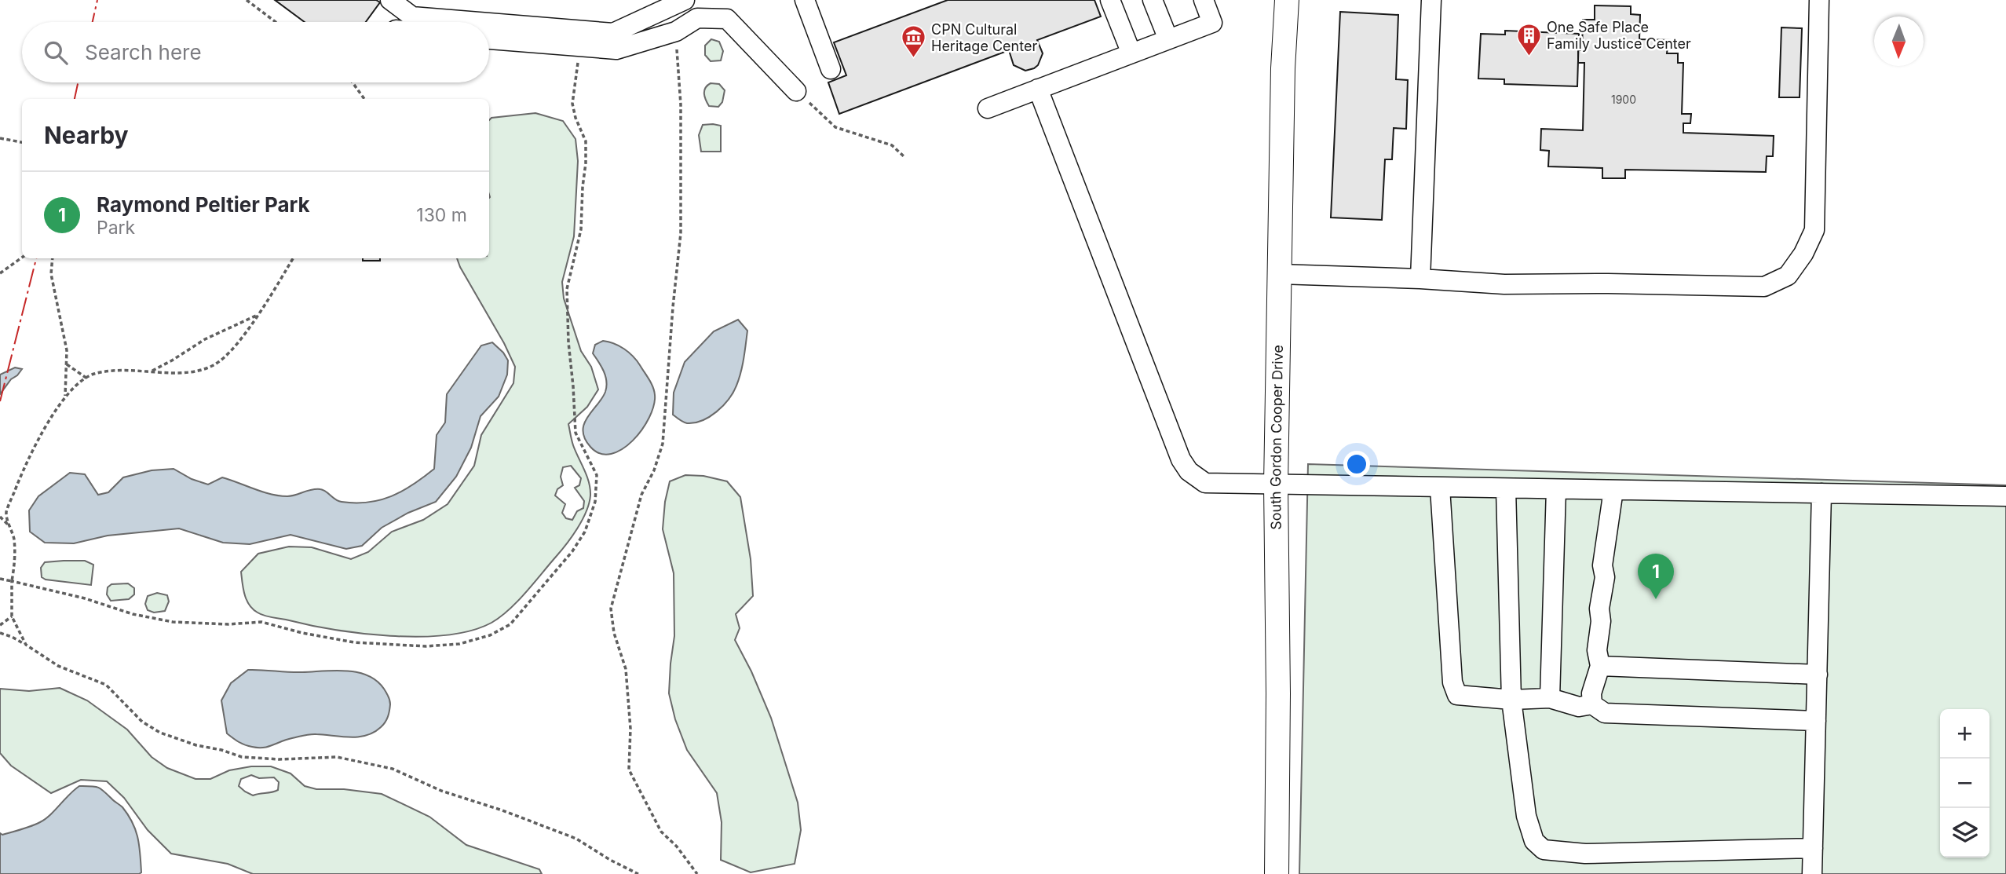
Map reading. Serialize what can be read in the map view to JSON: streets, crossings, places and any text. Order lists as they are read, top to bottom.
{
  "streets": {
    "main road": ["South Gordon Cooper Drive"]
  },
  "places": {
    "building": ["One Safe Place Family Justice Center"],
    "museum": ["CPN Cultural Heritage Center"]
  },
  "house_numbers": ["1900"],
  "north": "bottom",
  "page": {
    "search": "Search here",
    "heading": "Nearby",
    "list": [
      {
        "mark": "1",
        "name": "Raymond Peltier Park",
        "note": "Park",
        "value": "130 m"
      }
    ],
    "pins": "1",
    "map_buttons": ["+", "−"]
  }
}
